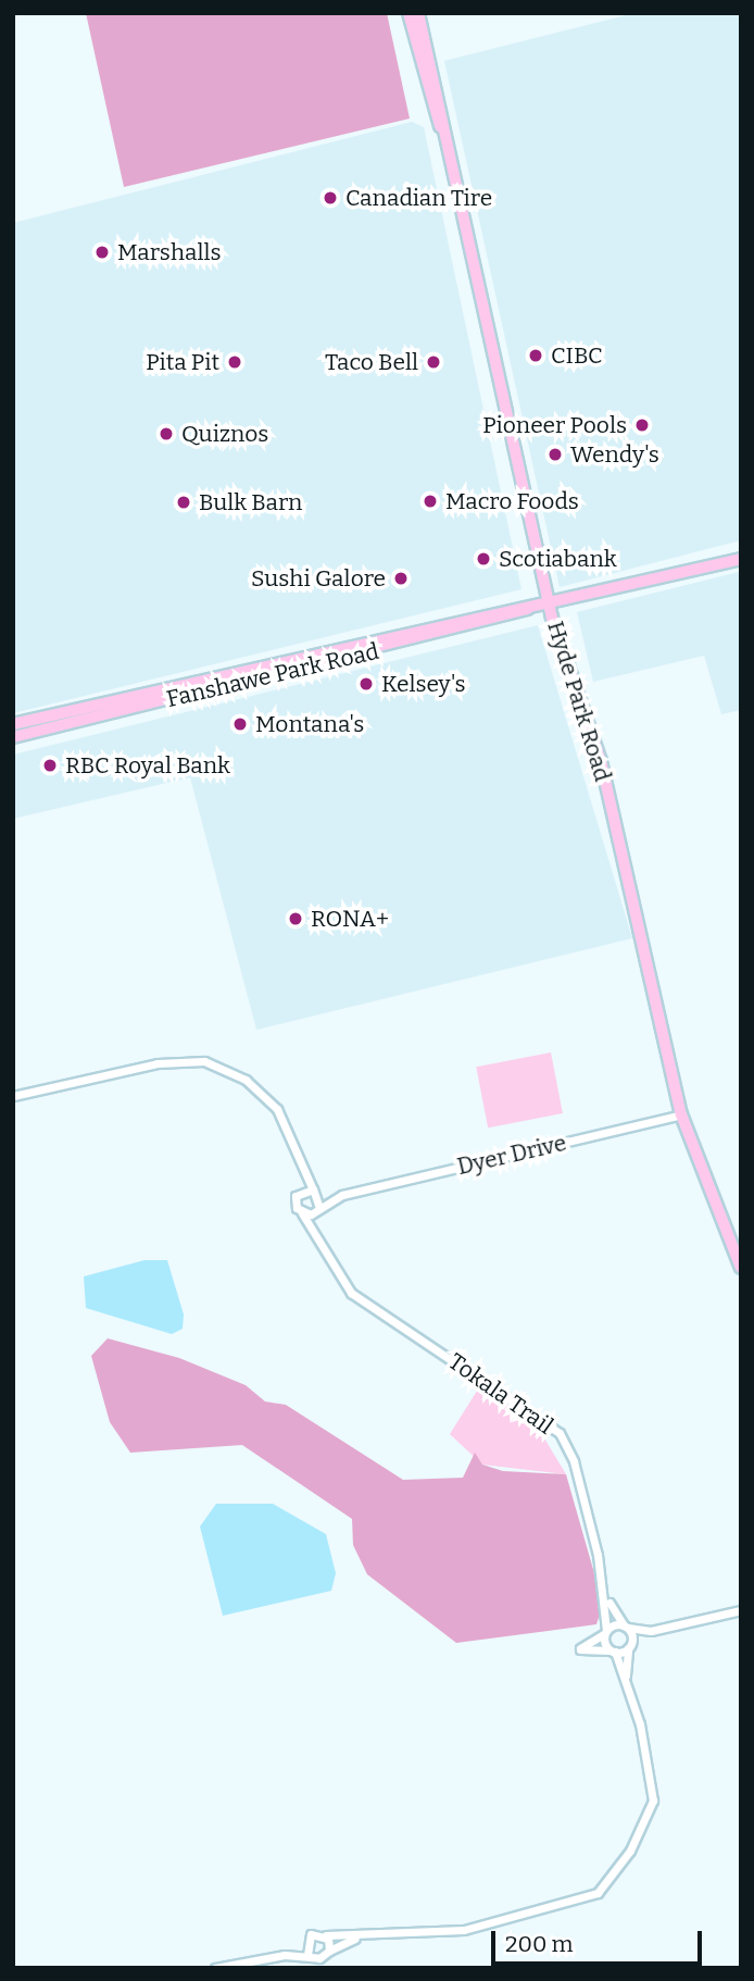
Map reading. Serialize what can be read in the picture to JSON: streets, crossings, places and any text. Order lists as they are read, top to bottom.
{
  "streets": {
    "main road": ["Fanshawe Park Road", "Hyde Park Road"],
    "street": ["Dyer Drive", "Tokala Trail"]
  },
  "crossings": [
    ["Fanshawe Park Road", "Hyde Park Road"],
    ["Hyde Park Road", "Dyer Drive"],
    ["Dyer Drive", "Tokala Trail"]
  ],
  "places": [
    "Canadian Tire",
    "Marshalls",
    "CIBC",
    "Pita Pit",
    "Taco Bell",
    "Pioneer Pools",
    "Quiznos",
    "Wendy's",
    "Macro Foods",
    "Bulk Barn",
    "Scotiabank",
    "Sushi Galore",
    "Kelsey's",
    "Montana's",
    "RBC Royal Bank",
    "RONA+"
  ],
  "scale_bar": "200 m"
}
